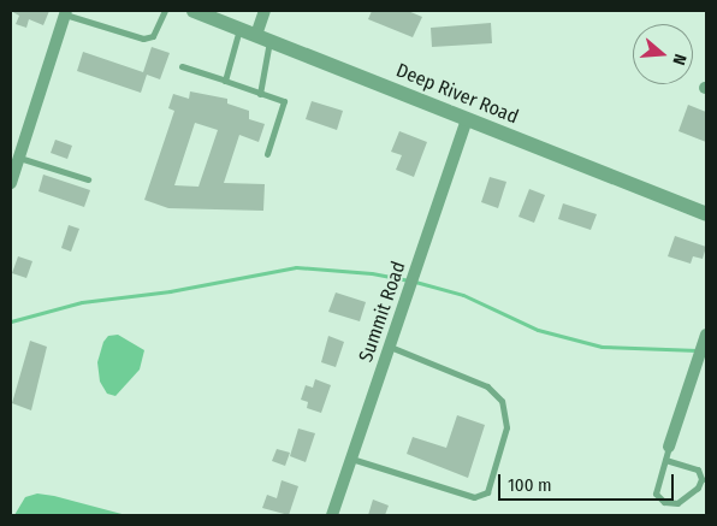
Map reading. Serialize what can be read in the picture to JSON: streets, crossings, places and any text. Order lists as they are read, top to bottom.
{
  "streets": {
    "street": ["Deep River Road", "Summit Road"]
  },
  "crossings": [
    ["Deep River Road", "Summit Road"]
  ],
  "scale_bar": "100 m",
  "north": "right"
}
